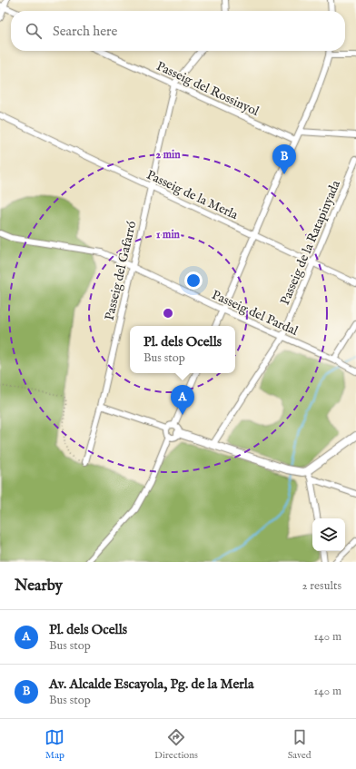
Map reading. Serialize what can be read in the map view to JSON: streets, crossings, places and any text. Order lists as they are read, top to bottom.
{
  "streets": {
    "street": [
      "Passeig del Rossinyol",
      "Passeig de la Merla",
      "Passeig de la Ratapinyada",
      "Passeig del Gafarró",
      "Passeig del Pardal"
    ]
  },
  "crossings": [
    ["Passeig del Rossinyol", "Passeig del Gafarró"],
    ["Passeig de la Merla", "Passeig de la Ratapinyada"],
    ["Passeig de la Merla", "Passeig del Gafarró"],
    ["Passeig de la Ratapinyada", "Passeig del Pardal"],
    ["Passeig del Gafarró", "Passeig del Pardal"]
  ],
  "page": {
    "search": "Search here",
    "pins": ["B", "A"],
    "popup": ["Pl. dels Ocells", "Bus stop"],
    "heading": ["Nearby", "2 results"],
    "list": [
      {
        "mark": "A",
        "name": "Pl. dels Ocells",
        "note": "Bus stop",
        "value": "140 m"
      },
      {
        "mark": "B",
        "name": "Av. Alcalde Escayola, Pg. de la Merla",
        "note": "Bus stop",
        "value": "140 m"
      }
    ],
    "nav": ["Map", "Directions", "Saved"]
  },
  "rings": ["2 min", "1 min"]
}
